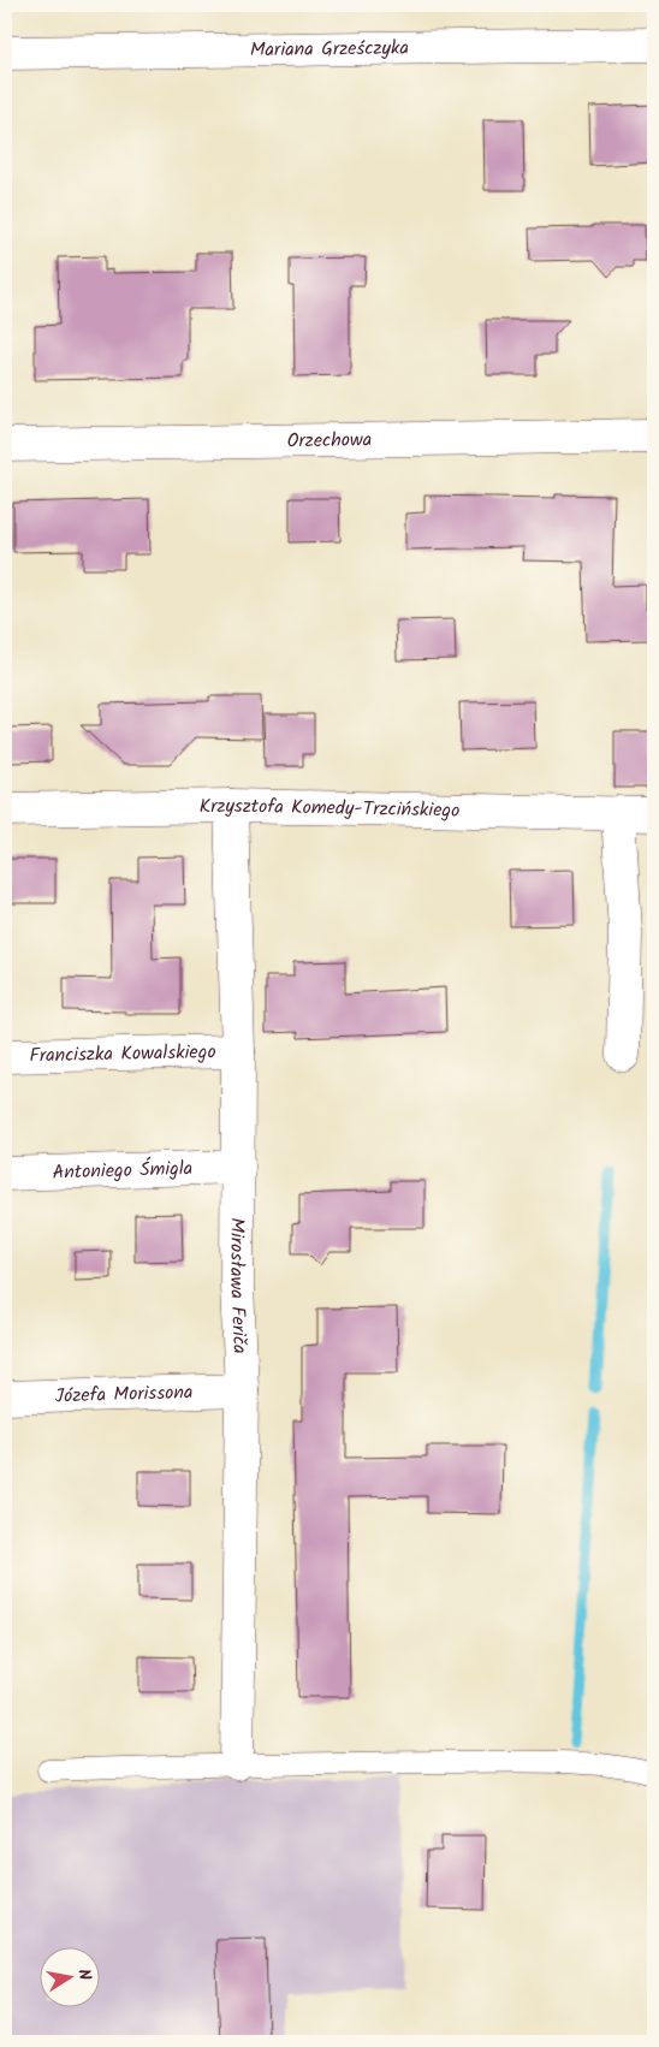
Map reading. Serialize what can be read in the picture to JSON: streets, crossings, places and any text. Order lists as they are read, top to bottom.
{
  "streets": {
    "street": [
      "Mariana Grześczyka",
      "Orzechowa",
      "Krzysztofa Komedy-Trzcińskiego",
      "Franciszka Kowalskiego",
      "Antoniego Śmigla",
      "Mirosława Feriča",
      "Józefa Morissona"
    ]
  },
  "crossings": [
    ["Krzysztofa Komedy-Trzcińskiego", "Mirosława Feriča"],
    ["Franciszka Kowalskiego", "Mirosława Feriča"],
    ["Antoniego Śmigla", "Mirosława Feriča"],
    ["Mirosława Feriča", "Józefa Morissona"]
  ],
  "north": "right"
}
